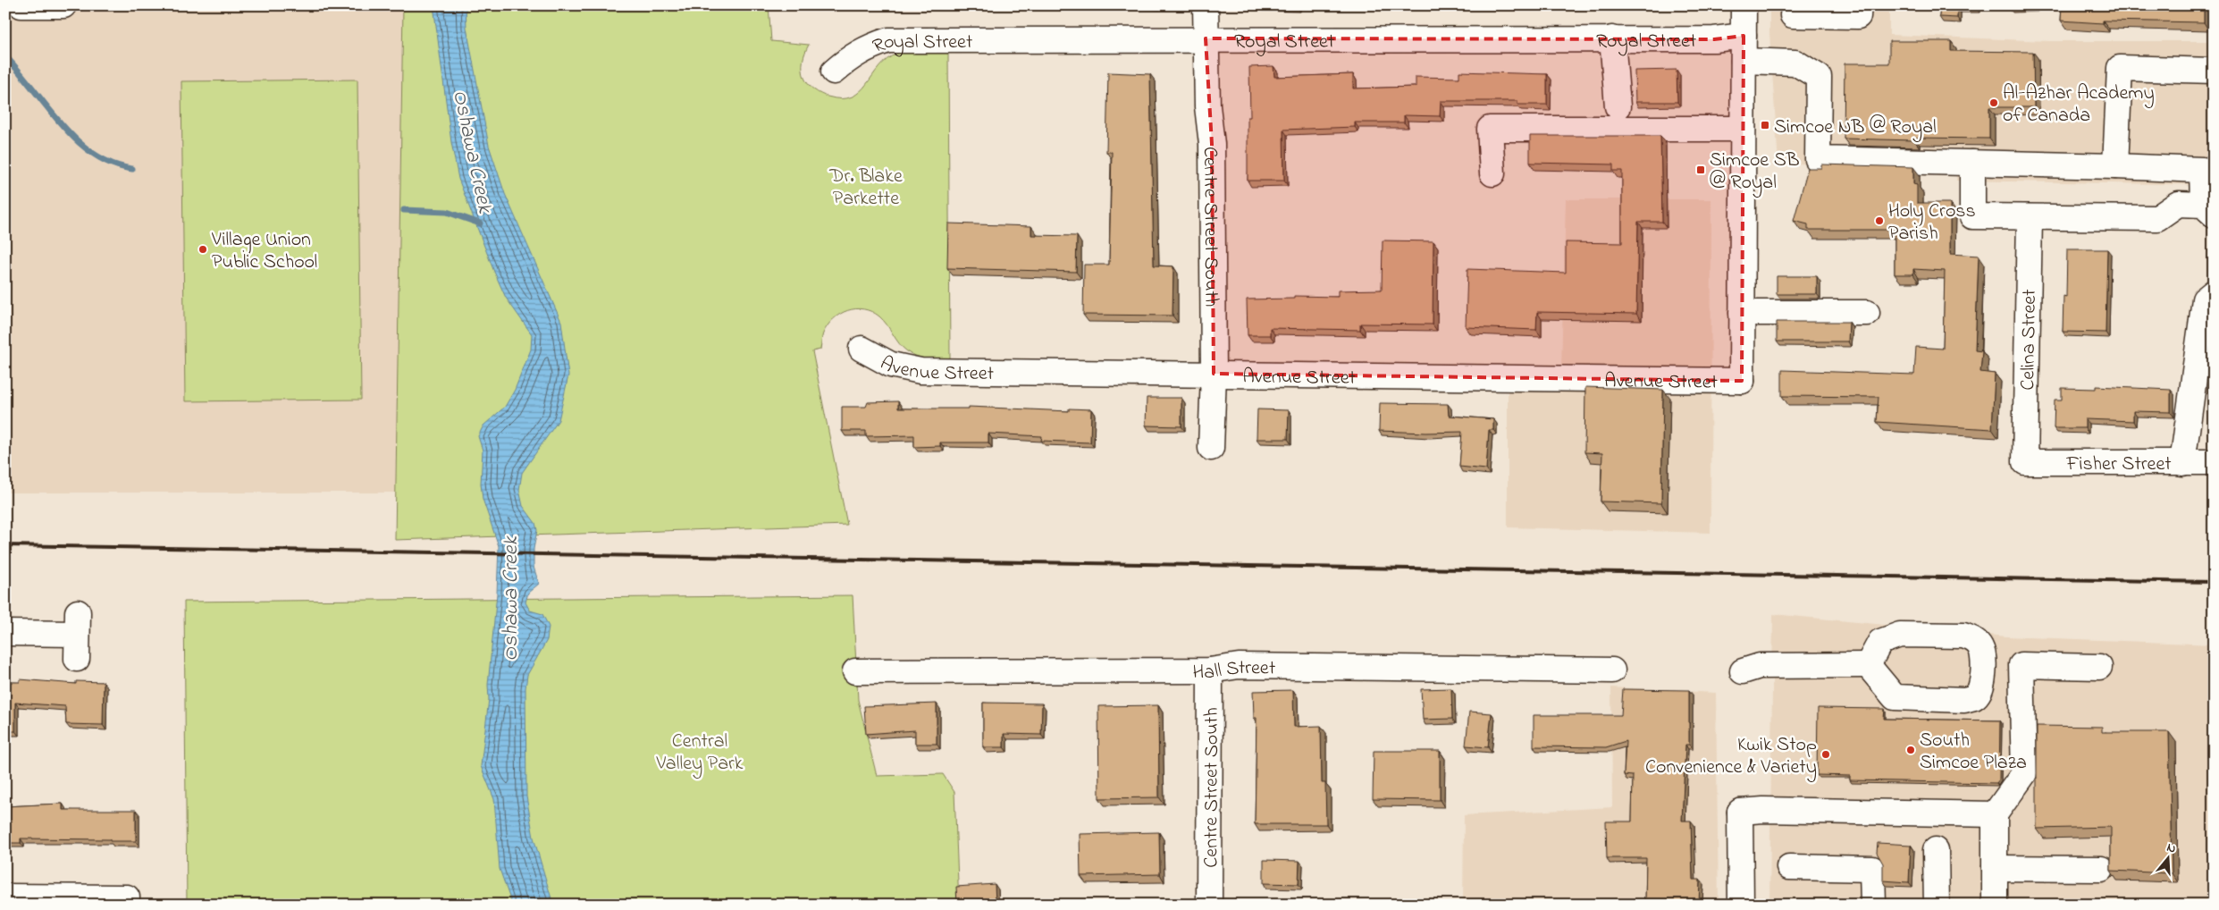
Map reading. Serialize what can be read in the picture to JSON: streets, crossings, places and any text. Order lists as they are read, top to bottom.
{
  "streets": {
    "street": [
      "Royal Street",
      "Centre Street South",
      "Celina Street",
      "Avenue Street",
      "Fisher Street",
      "Hall Street"
    ]
  },
  "crossings": [
    ["Royal Street", "Centre Street South"],
    ["Centre Street South", "Avenue Street"],
    ["Centre Street South", "Hall Street"],
    ["Celina Street", "Fisher Street"]
  ],
  "water": ["Oshawa Creek"],
  "parks": ["Dr. Blake Parkette", "Central Valley Park"],
  "places": {
    "other": [
      "Al-Azhar Academy of Canada",
      "Holy Cross Parish",
      "Village Union Public School",
      "South Simcoe Plaza",
      "Kwik Stop Convenience & Variety"
    ],
    "transit": ["Simcoe NB @ Royal", "Simcoe SB @ Royal"]
  },
  "north": "top"
}
